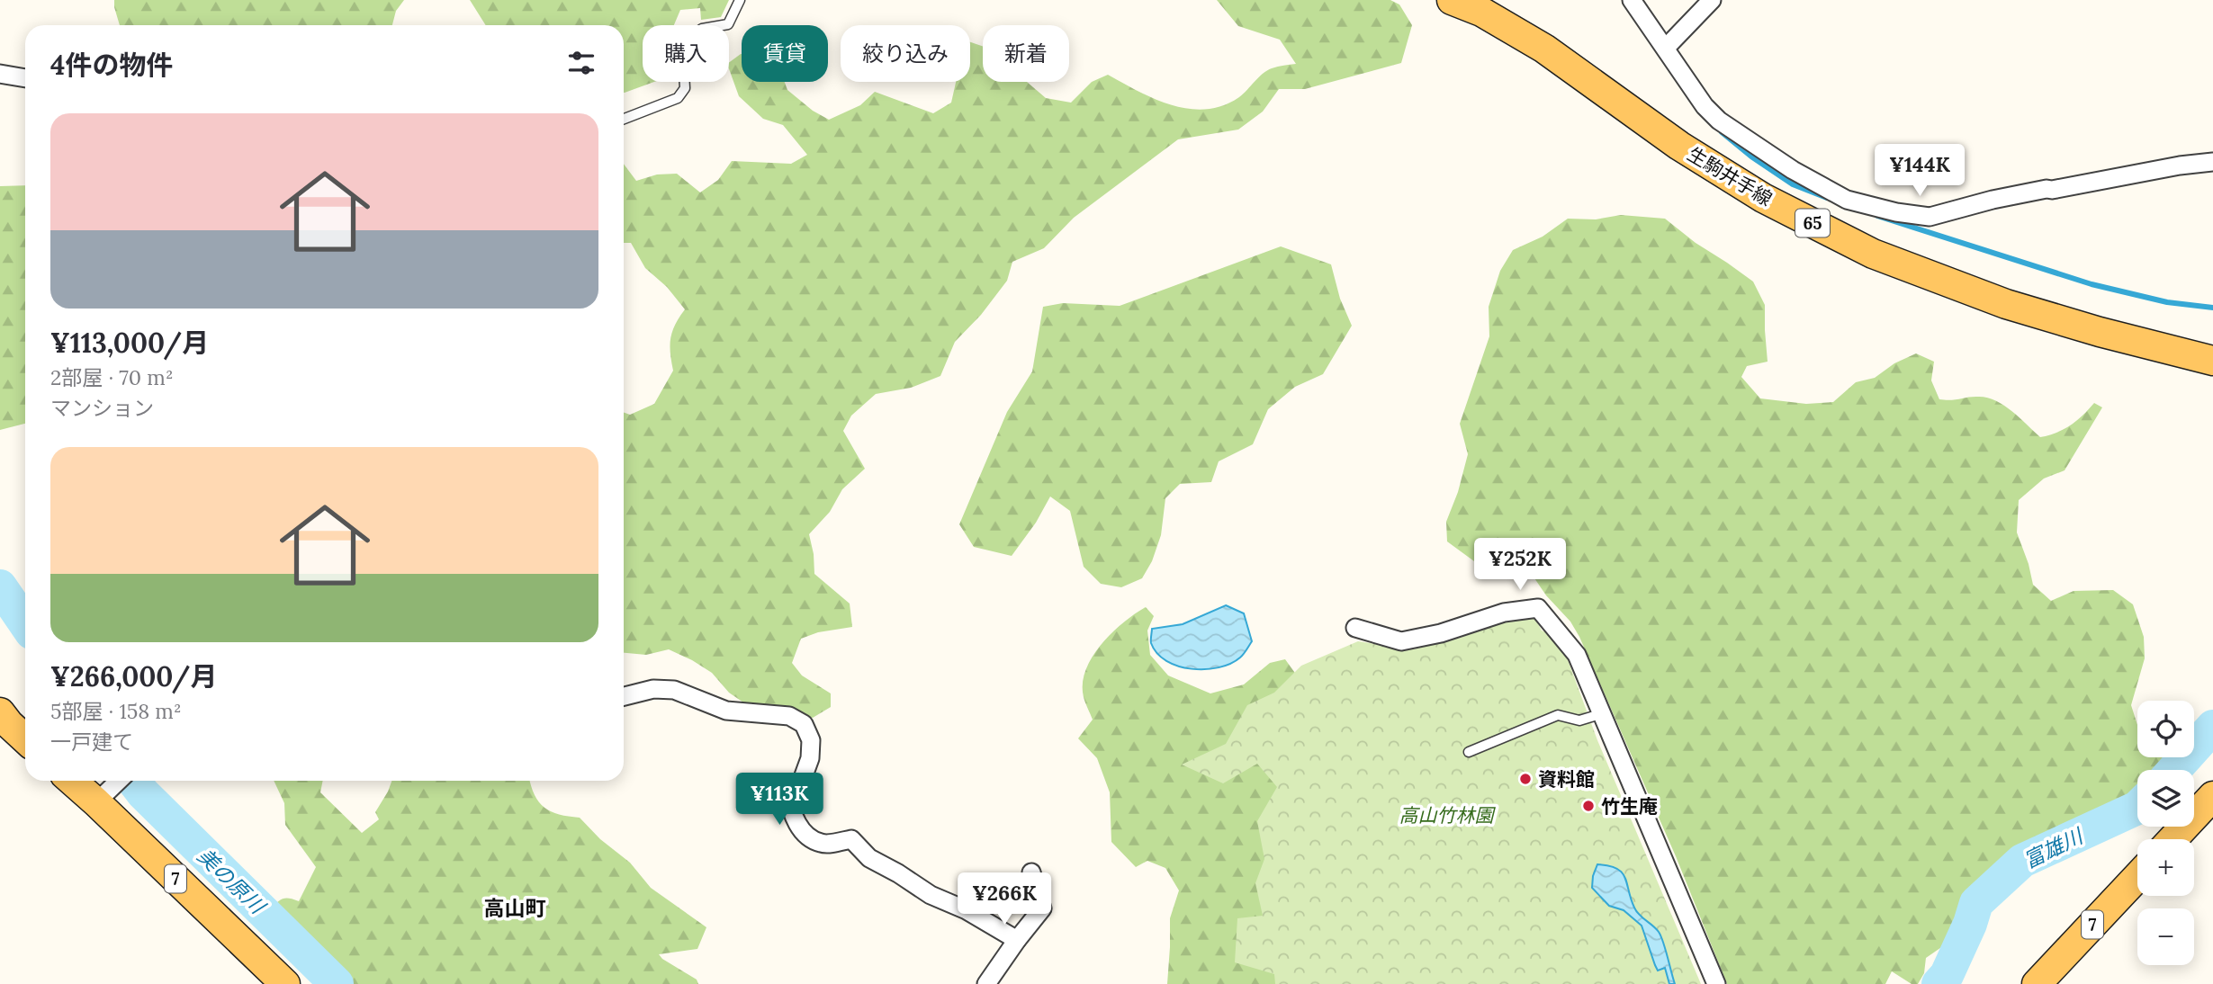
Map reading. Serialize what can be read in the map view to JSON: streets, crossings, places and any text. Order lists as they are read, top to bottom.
{
  "streets": {
    "main road": ["生駒井手線", "65", "7"]
  },
  "districts": ["高山町"],
  "water": ["富雄川", "美の原川"],
  "parks": ["高山竹林園"],
  "places": ["資料館", "竹生庵"],
  "page": {
    "chip": [
      "購入",
      "賃貸",
      "絞り込み",
      "新着"
    ],
    "heading": "4件の物件",
    "list": [
      {
        "name": "¥113,000/月",
        "note": "2部屋 · 70 m² · マンション"
      },
      {
        "name": "¥266,000/月",
        "note": "5部屋 · 158 m² · 一戸建て"
      }
    ],
    "price": [
      "¥144K",
      "¥252K",
      "¥113K",
      "¥266K"
    ],
    "map_buttons": ["+", "−"]
  }
}
